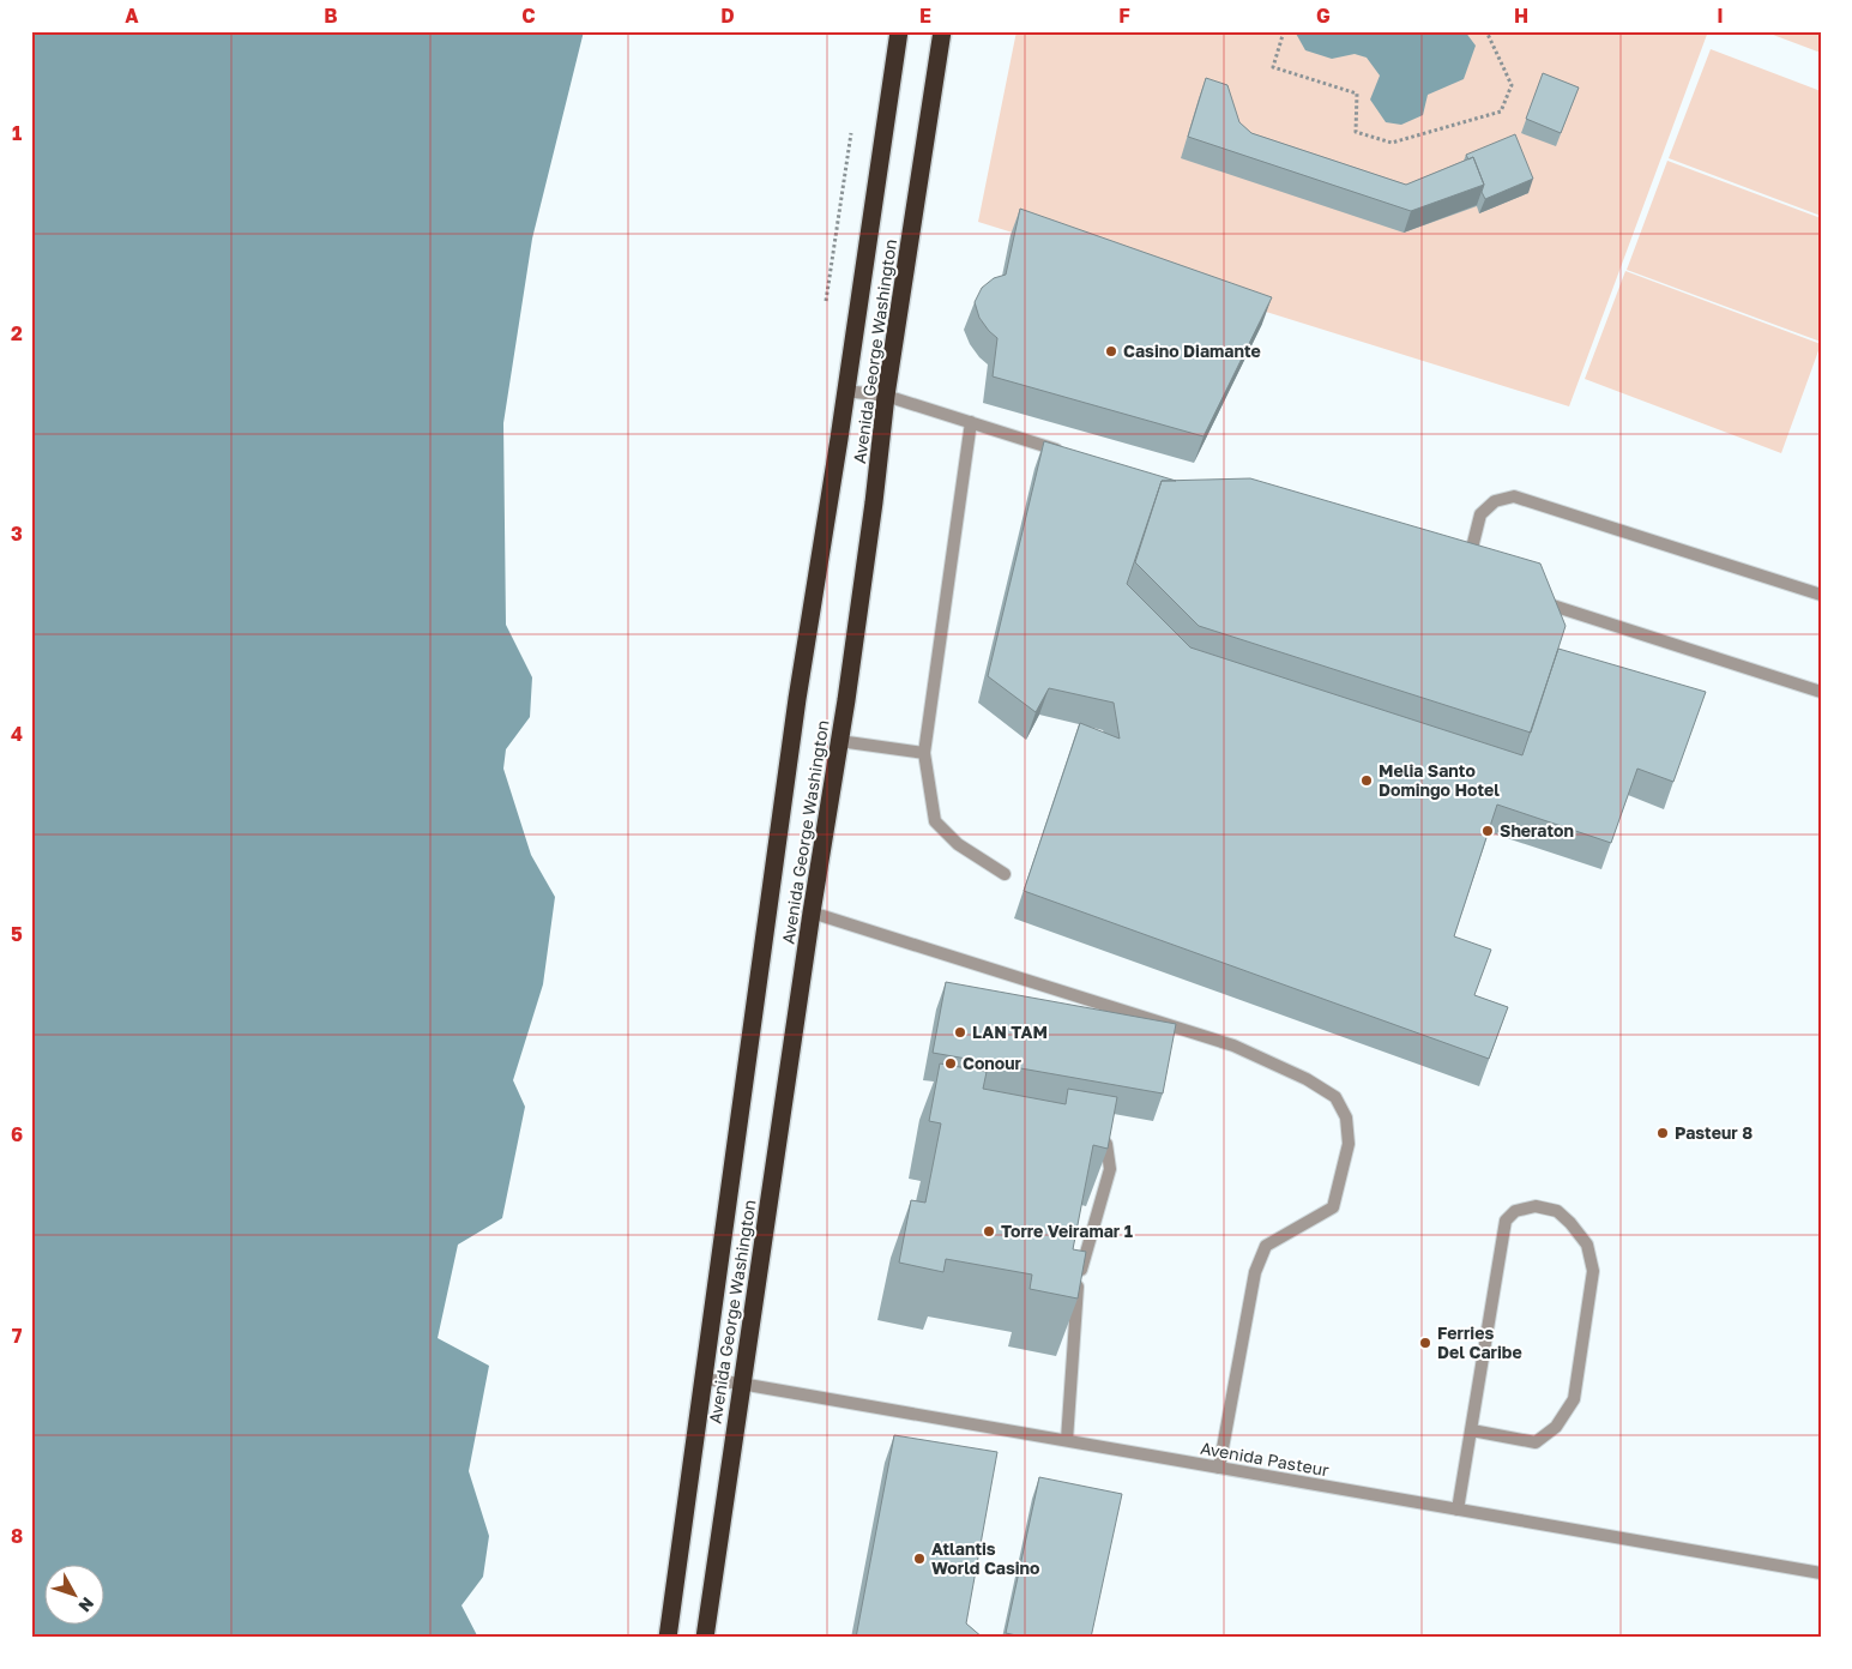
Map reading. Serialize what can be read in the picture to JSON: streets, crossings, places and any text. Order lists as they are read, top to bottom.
{
  "streets": {
    "highway": ["Avenida George Washington"],
    "street": ["Avenida Pasteur"]
  },
  "crossings": [
    ["Avenida George Washington", "Avenida Pasteur"]
  ],
  "places": [
    "Casino Diamante",
    "Melia Santo Domingo Hotel",
    "Sheraton",
    "LAN TAM",
    "Conour",
    "Pasteur 8",
    "Torre Veiramar 1",
    "Ferries Del Caribe",
    "Atlantis World Casino"
  ],
  "north": "bottom right",
  "grid": {
    "columns": [
      "A",
      "B",
      "C",
      "D",
      "E",
      "F",
      "G",
      "H",
      "I"
    ],
    "rows": [
      "1",
      "2",
      "3",
      "4",
      "5",
      "6",
      "7",
      "8"
    ]
  }
}
